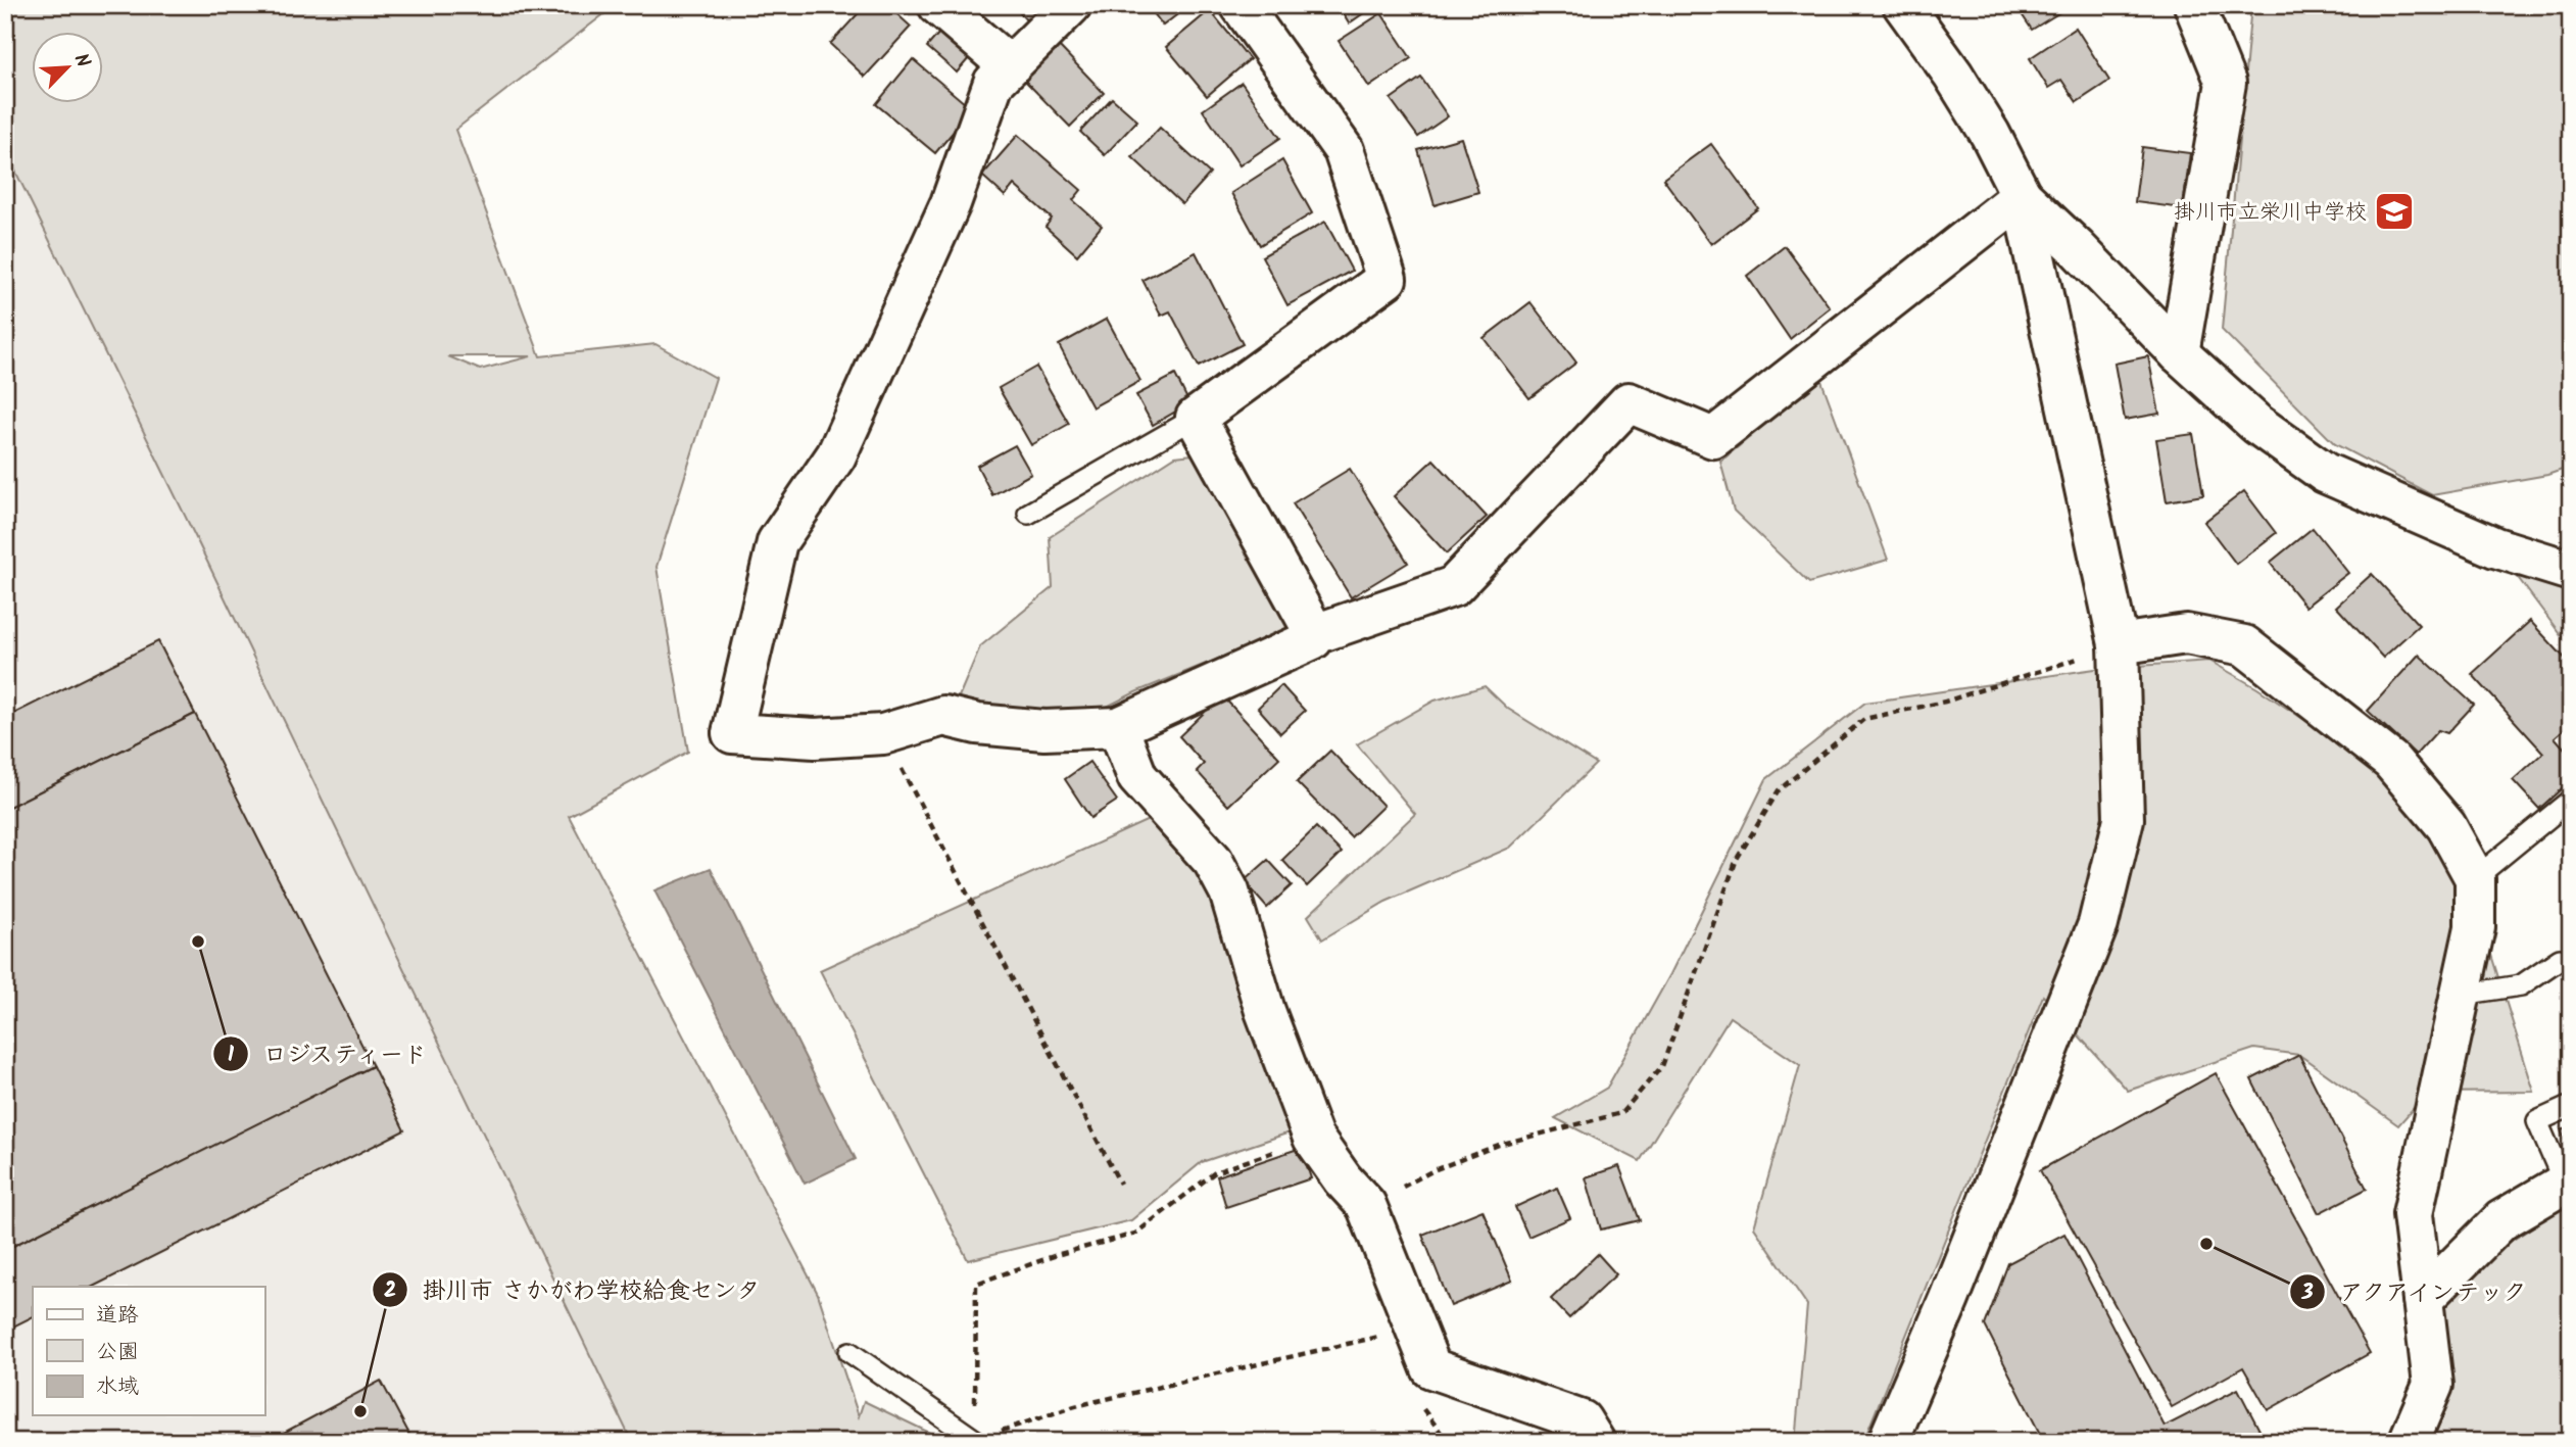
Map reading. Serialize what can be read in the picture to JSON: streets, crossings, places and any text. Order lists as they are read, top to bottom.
{
  "places": {
    "school or university": ["掛川市立栄川中学校"],
    "other": ["ロジスティード", "アクアインテック", "掛川市 さかがわ学校給食センタ"]
  },
  "legend": ["道路", "公園", "水域"],
  "north": "top right"
}
